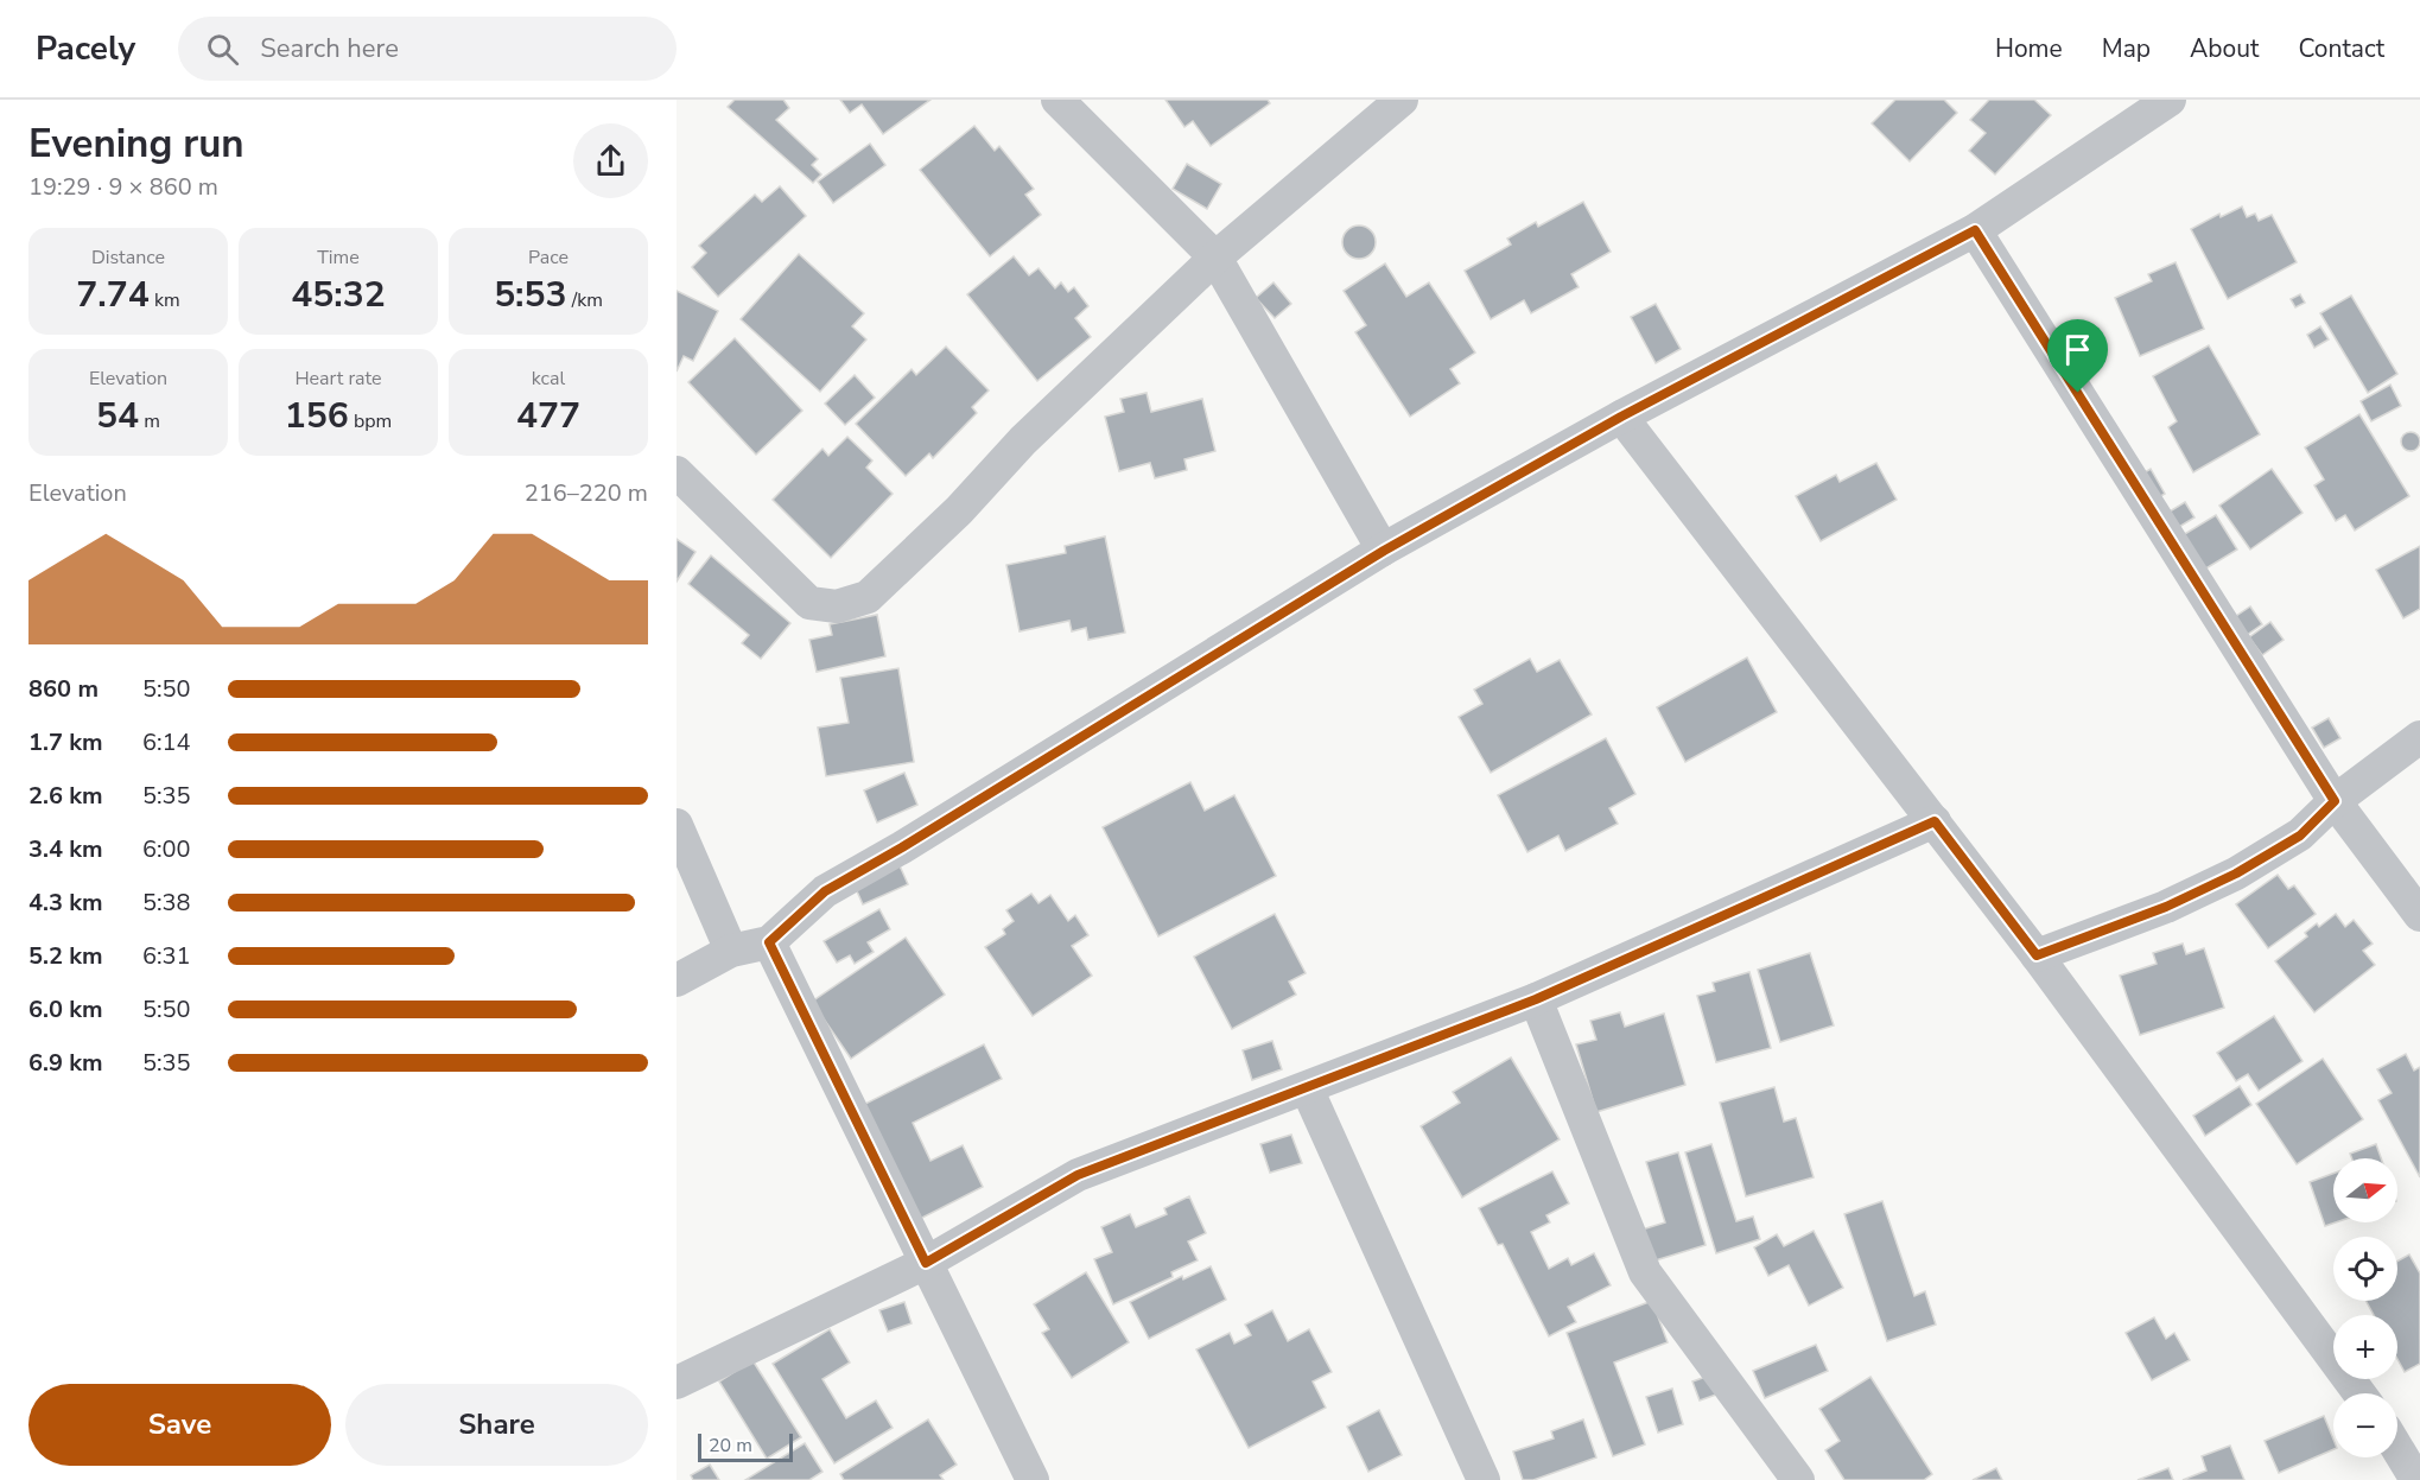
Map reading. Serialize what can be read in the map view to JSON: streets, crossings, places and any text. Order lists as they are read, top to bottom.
{
  "scale_bar": "20 m",
  "north": "right",
  "page": {
    "header": "Pacely",
    "search": "Search here",
    "nav": [
      "Home",
      "Map",
      "About",
      "Contact"
    ],
    "heading": ["Evening run", "19:29 · 9 × 860 m"],
    "stats": [
      ["Distance", "7.74 km"],
      ["Time", "45:32"],
      ["Pace", "5:53 /km"],
      ["Elevation", "54 m"],
      ["Heart rate", "156 bpm"],
      ["kcal", "477"]
    ],
    "chart": ["Elevation", "216–220 m"],
    "list": [
      {
        "name": "860 m",
        "note": "5:50"
      },
      {
        "name": "1.7 km",
        "note": "6:14"
      },
      {
        "name": "2.6 km",
        "note": "5:35"
      },
      {
        "name": "3.4 km",
        "note": "6:00"
      },
      {
        "name": "4.3 km",
        "note": "5:38"
      },
      {
        "name": "5.2 km",
        "note": "6:31"
      },
      {
        "name": "6.0 km",
        "note": "5:50"
      },
      {
        "name": "6.9 km",
        "note": "5:35"
      }
    ],
    "map_buttons": ["+", "−"],
    "buttons": ["Save", "Share"],
    "scale": "20 m"
  }
}
